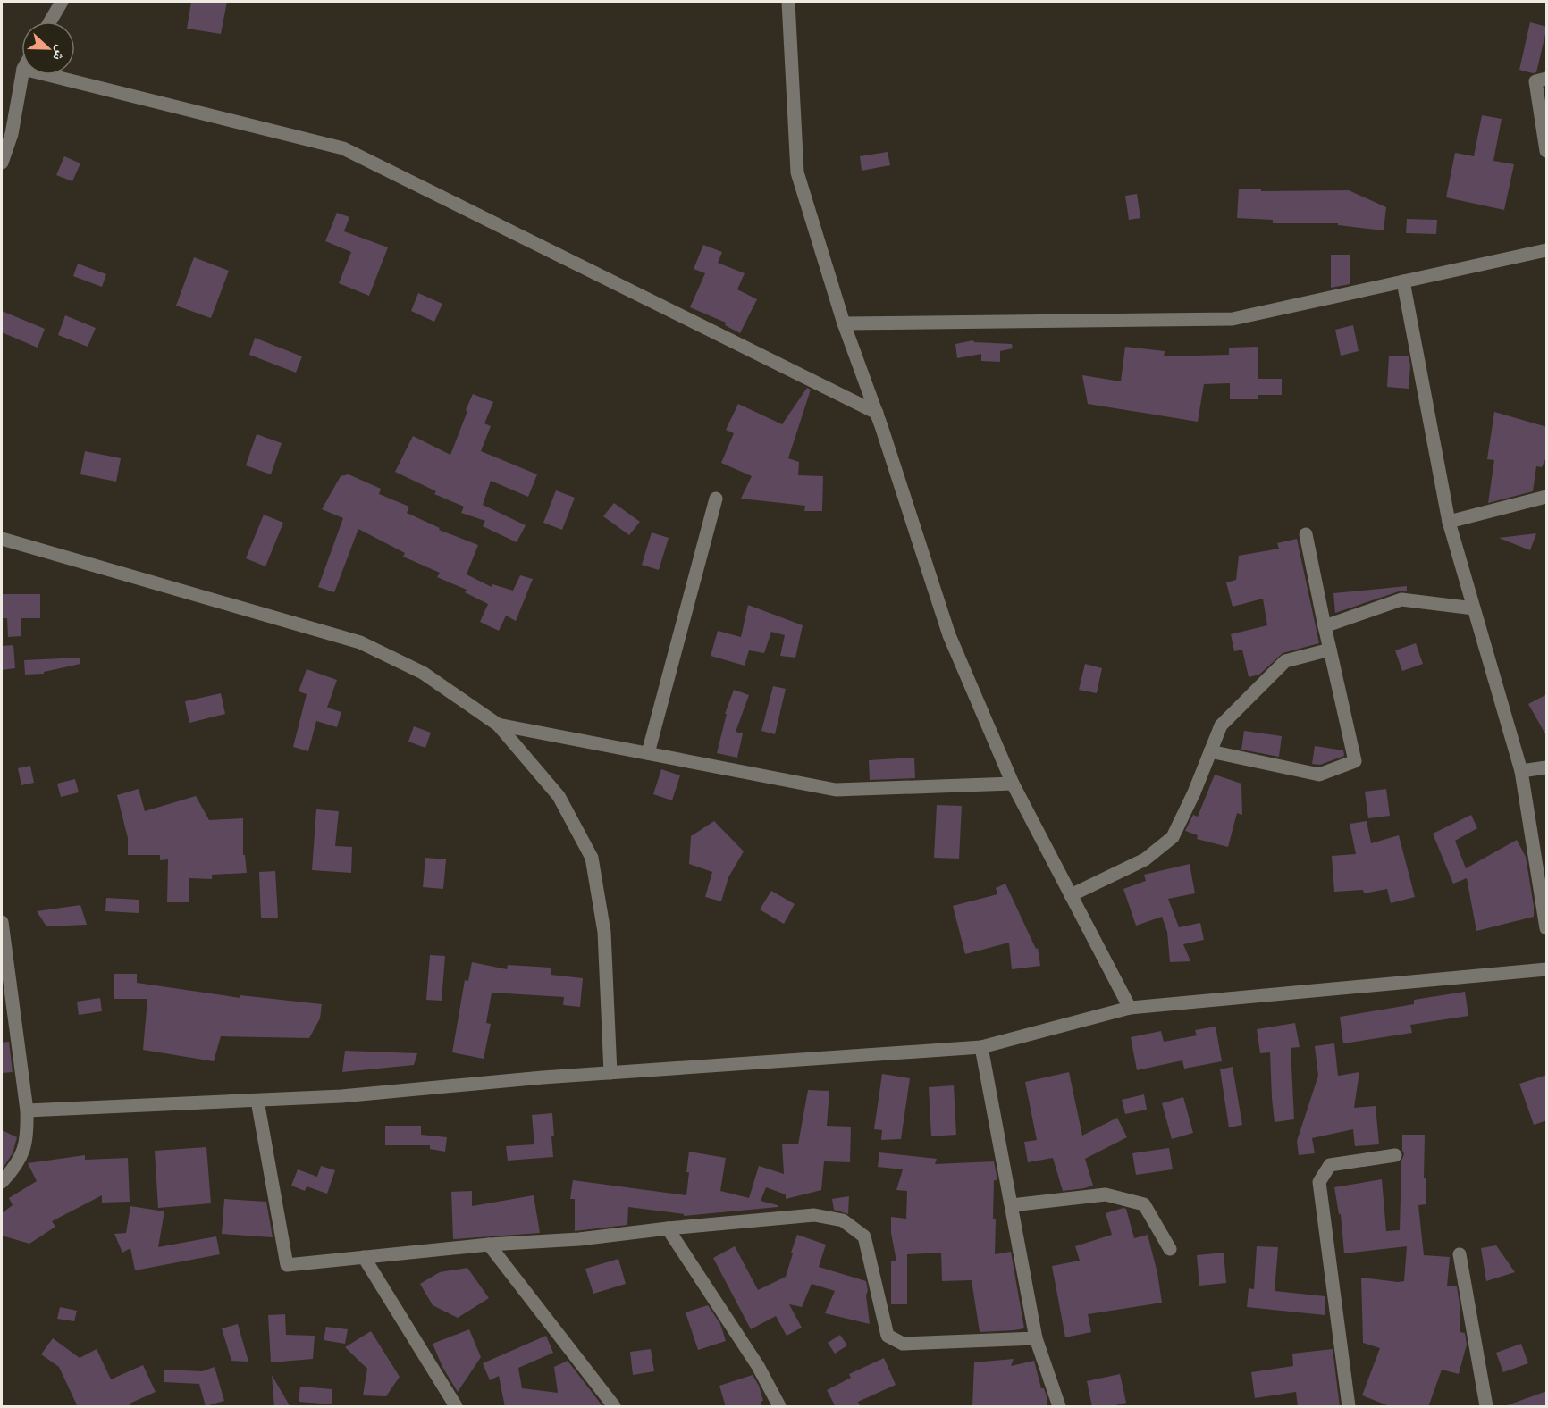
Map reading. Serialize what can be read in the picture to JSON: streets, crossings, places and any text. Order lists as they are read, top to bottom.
{
  "north": "right"
}
